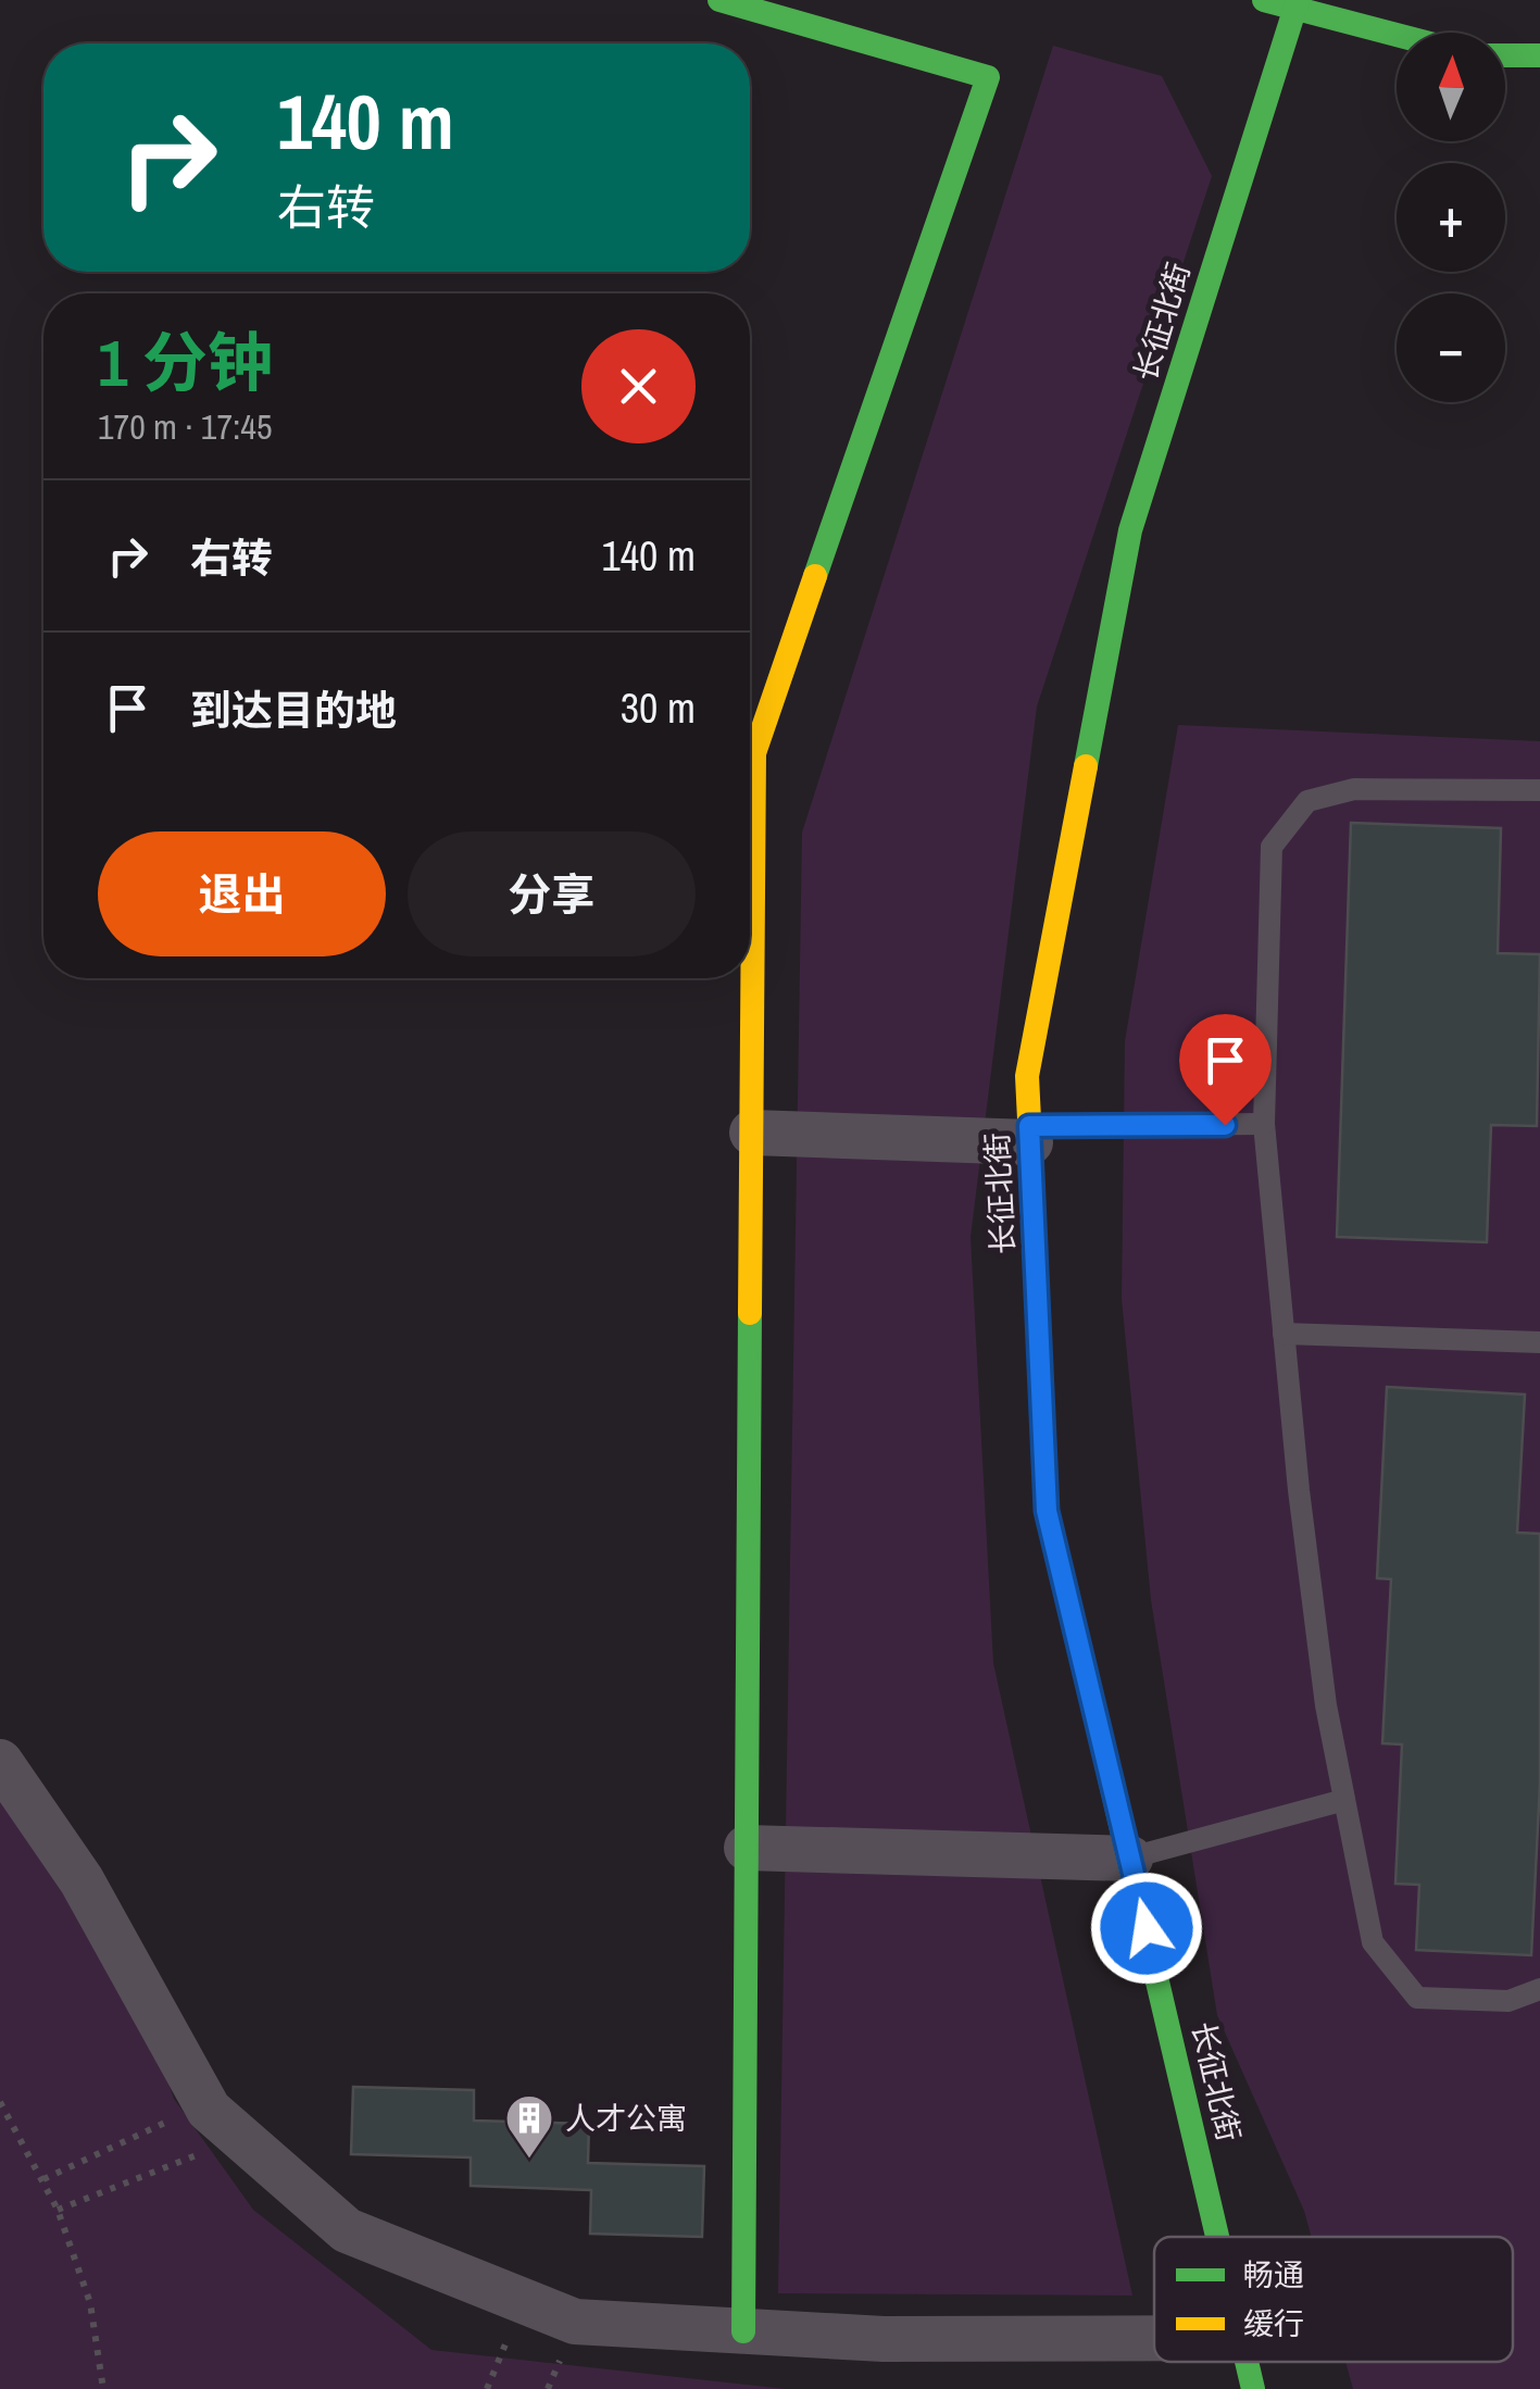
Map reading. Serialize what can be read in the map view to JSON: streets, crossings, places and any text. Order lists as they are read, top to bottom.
{
  "streets": {
    "street": ["长征北街"]
  },
  "places": {
    "building": ["人才公寓"]
  },
  "legend": ["畅通", "缓行"],
  "north": "top",
  "page": {
    "map_buttons": ["+", "−"],
    "turn": ["140 m", "右转"],
    "heading": ["1 分钟", "170 m · 17:45"],
    "list": [
      {
        "name": "右转",
        "value": "140 m"
      },
      {
        "name": "到达目的地",
        "value": "30 m"
      }
    ],
    "buttons": ["退出", "分享"]
  }
}
